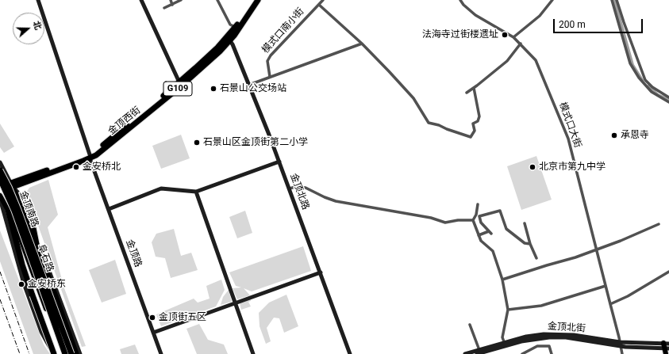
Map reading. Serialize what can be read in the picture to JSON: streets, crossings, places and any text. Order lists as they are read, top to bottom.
{
  "streets": {
    "highway": ["G109", "金顶西街", "阜石路"],
    "main road": ["金顶南路"],
    "street": [
      "模式口南小街",
      "模式口大街",
      "金顶北路",
      "金顶路",
      "金顶北街"
    ]
  },
  "crossings": [
    ["G109", "金顶西街"],
    ["G109", "金顶北路"],
    ["金顶西街", "金顶北路"],
    ["金顶西街", "金顶南路"],
    ["金顶西街", "金顶路"],
    ["模式口大街", "金顶北街"],
    ["金顶南路", "阜石路"]
  ],
  "places": [
    "法海寺过街楼遗址",
    "石景山公交场站",
    "承恩寺",
    "石景山区金顶街第二小学",
    "金安桥北",
    "北京市第九中学",
    "金安桥东",
    "金顶街五区"
  ],
  "scale_bar": "200 m",
  "north": "right"
}
